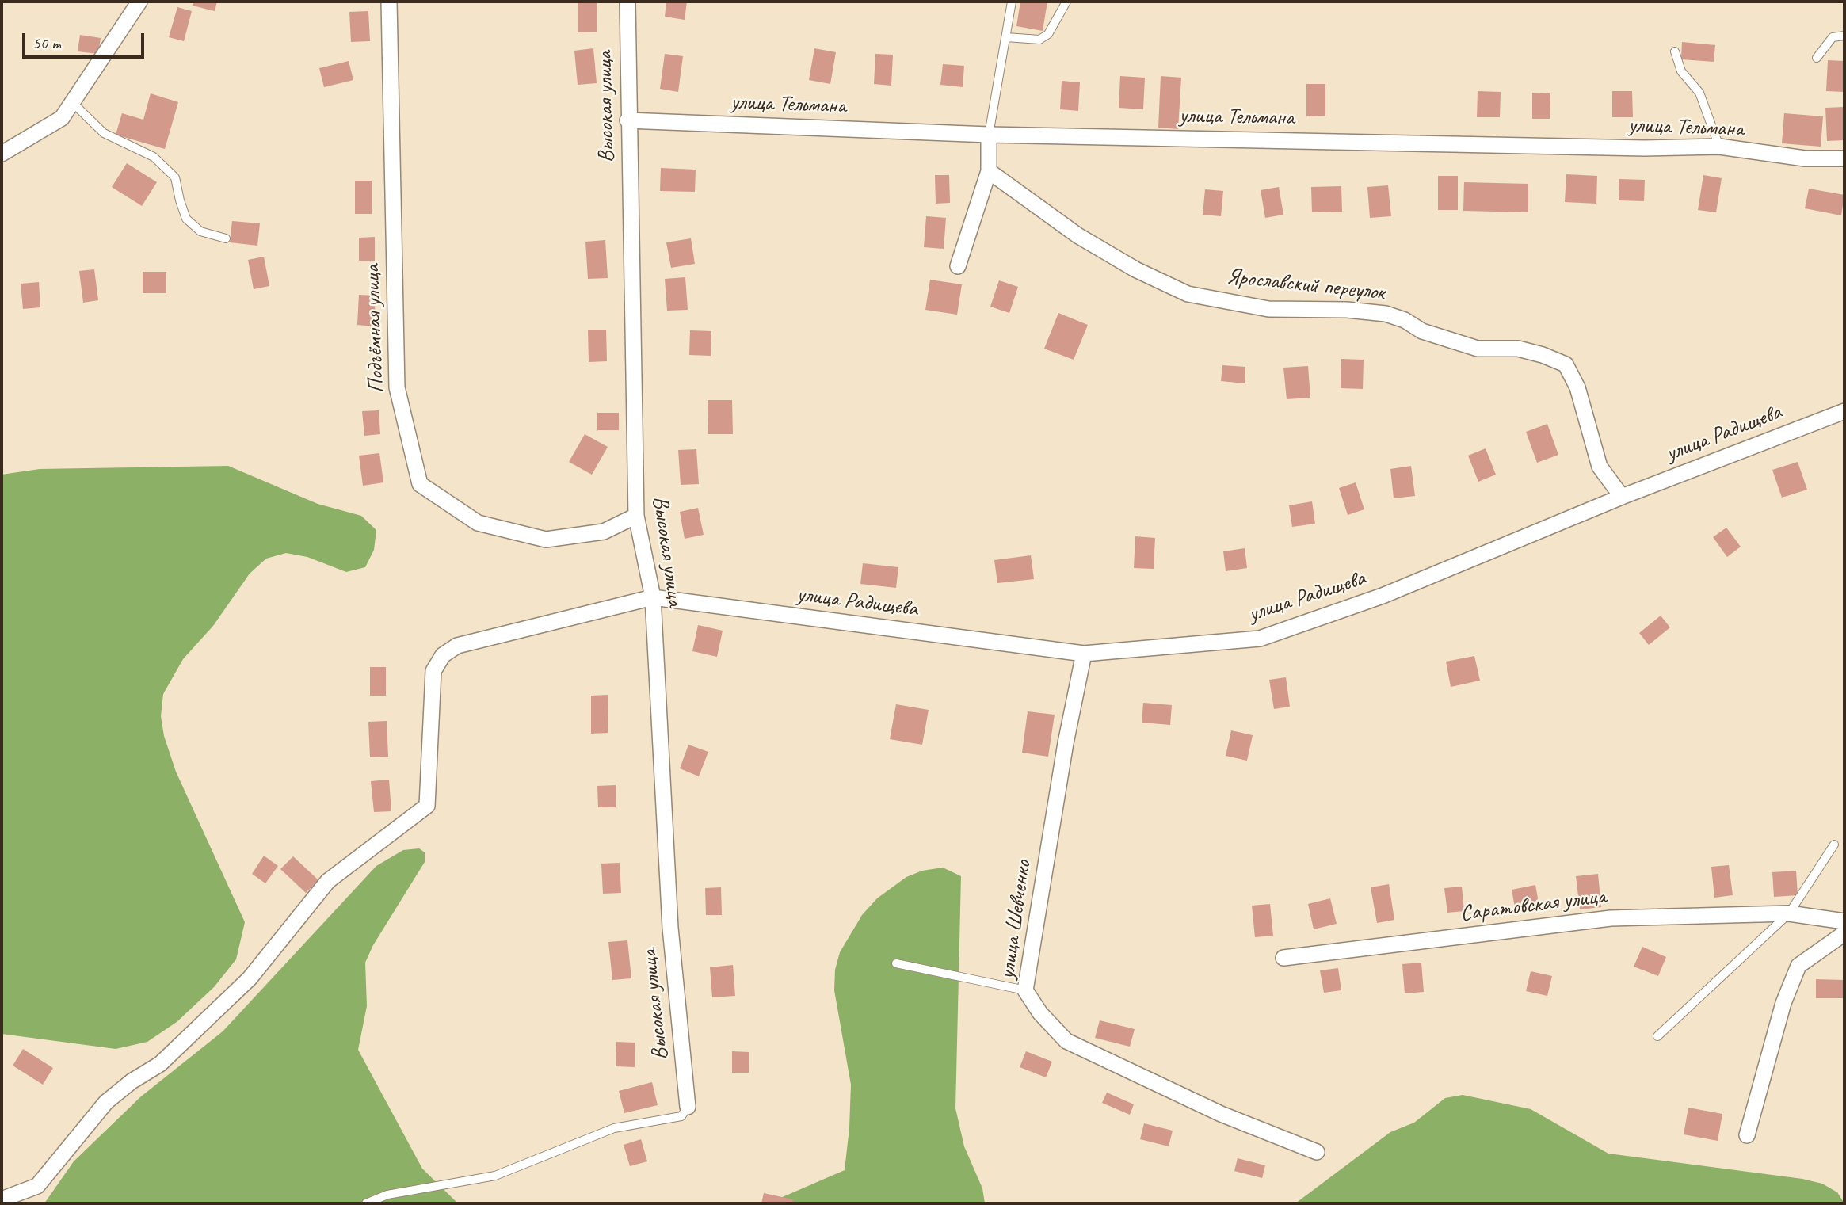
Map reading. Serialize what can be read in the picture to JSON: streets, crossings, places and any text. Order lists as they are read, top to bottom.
{
  "streets": {
    "street": [
      "улица Тельмана",
      "Высокая улица",
      "Ярославский переулок",
      "Подъёмная улица",
      "улица Радищева",
      "Саратовская улица",
      "улица Шевченко"
    ]
  },
  "crossings": [
    ["улица Тельмана", "Высокая улица"],
    ["Высокая улица", "Подъёмная улица"],
    ["Высокая улица", "улица Радищева"],
    ["Ярославский переулок", "улица Радищева"],
    ["улица Радищева", "улица Шевченко"]
  ],
  "scale_bar": "50 m"
}
